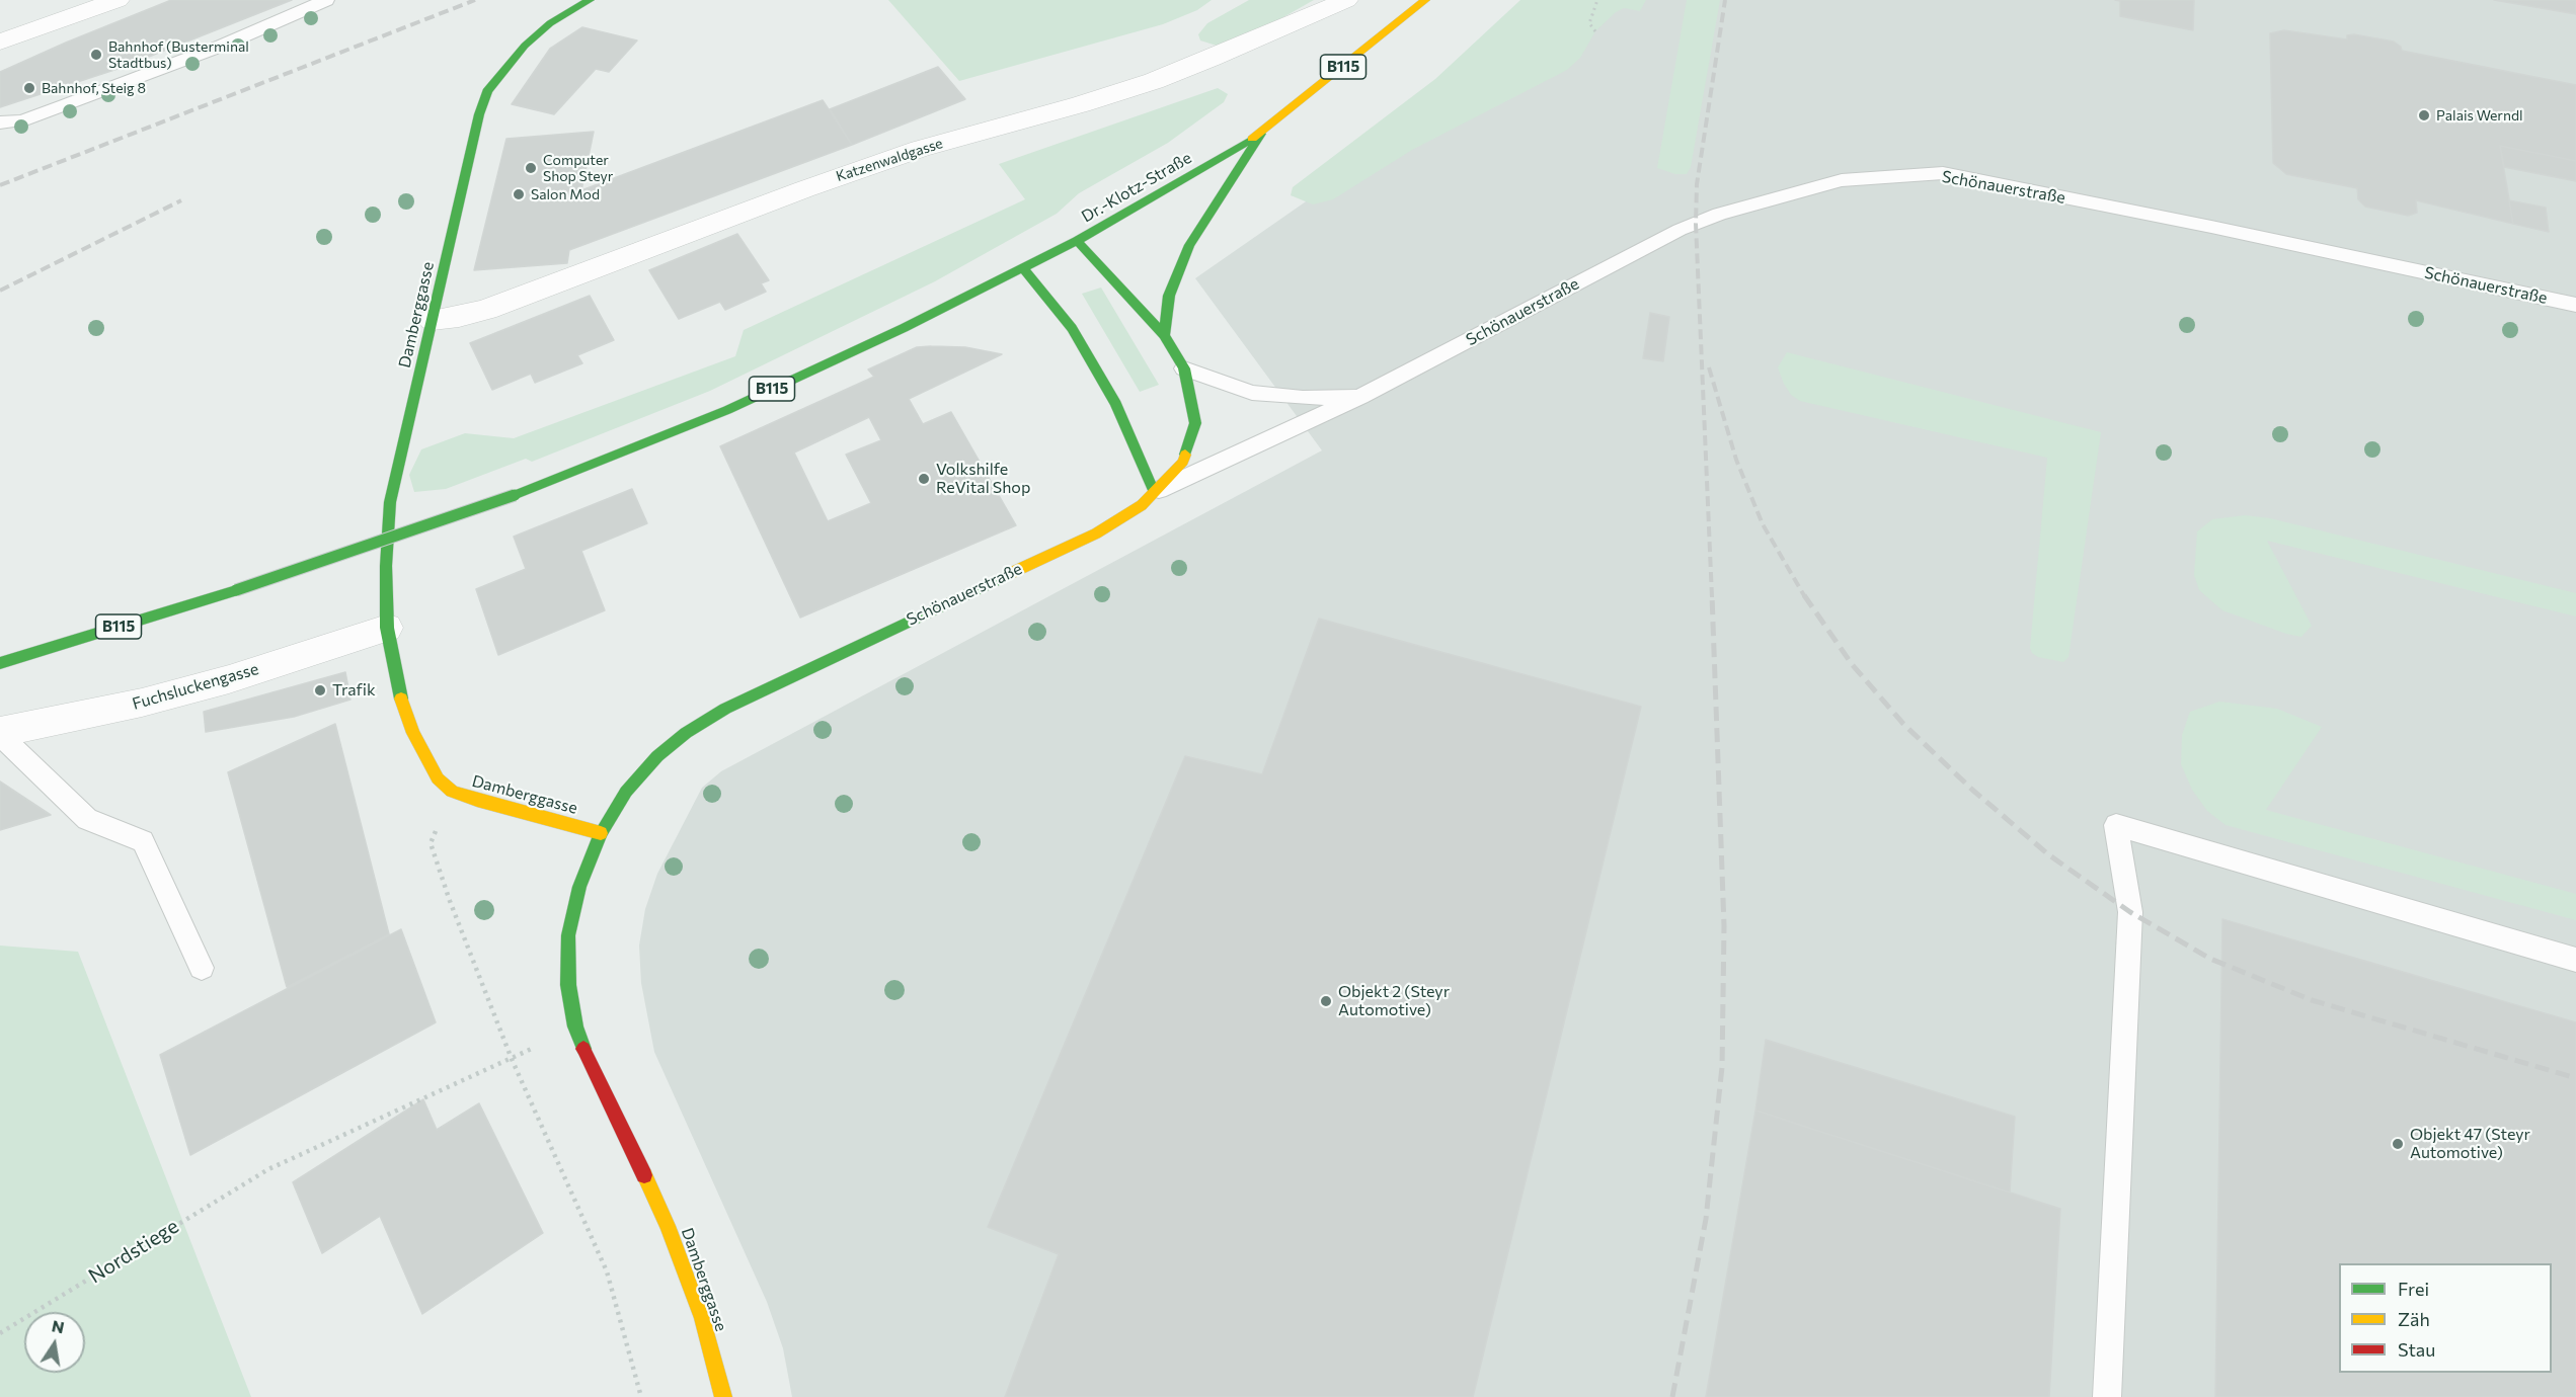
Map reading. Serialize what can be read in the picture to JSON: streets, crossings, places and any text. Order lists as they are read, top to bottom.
{
  "streets": {
    "street": [
      "B115",
      "Katzenwaldgasse",
      "Dr.-Klotz-Straße",
      "Schönauerstraße",
      "Damberggasse",
      "Fuchsluckengasse"
    ],
    "path": ["Nordstiege"]
  },
  "crossings": [
    ["B115", "Dr.-Klotz-Straße"],
    ["Katzenwaldgasse", "Damberggasse"],
    ["Dr.-Klotz-Straße", "Schönauerstraße"],
    ["Schönauerstraße", "Damberggasse"],
    ["Damberggasse", "Fuchsluckengasse"],
    ["Damberggasse", "Nordstiege"]
  ],
  "places": [
    "Bahnhof (Busterminal Stadtbus)",
    "Bahnhof, Steig 8",
    "Palais Werndl",
    "Computer Shop Steyr",
    "Salon Mod",
    "Volkshilfe ReVital Shop",
    "Trafik",
    "Objekt 2 (Steyr Automotive)",
    "Objekt 47 (Steyr Automotive)"
  ],
  "legend": ["Frei", "Zäh", "Stau"],
  "north": "top"
}
